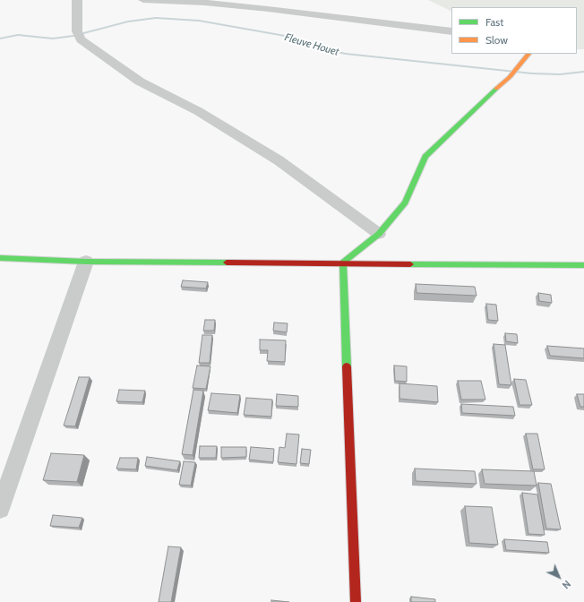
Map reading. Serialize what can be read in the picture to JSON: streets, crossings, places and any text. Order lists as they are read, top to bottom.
{
  "water": ["Fleuve Houet"],
  "legend": ["Fast", "Slow"],
  "north": "bottom right"
}
